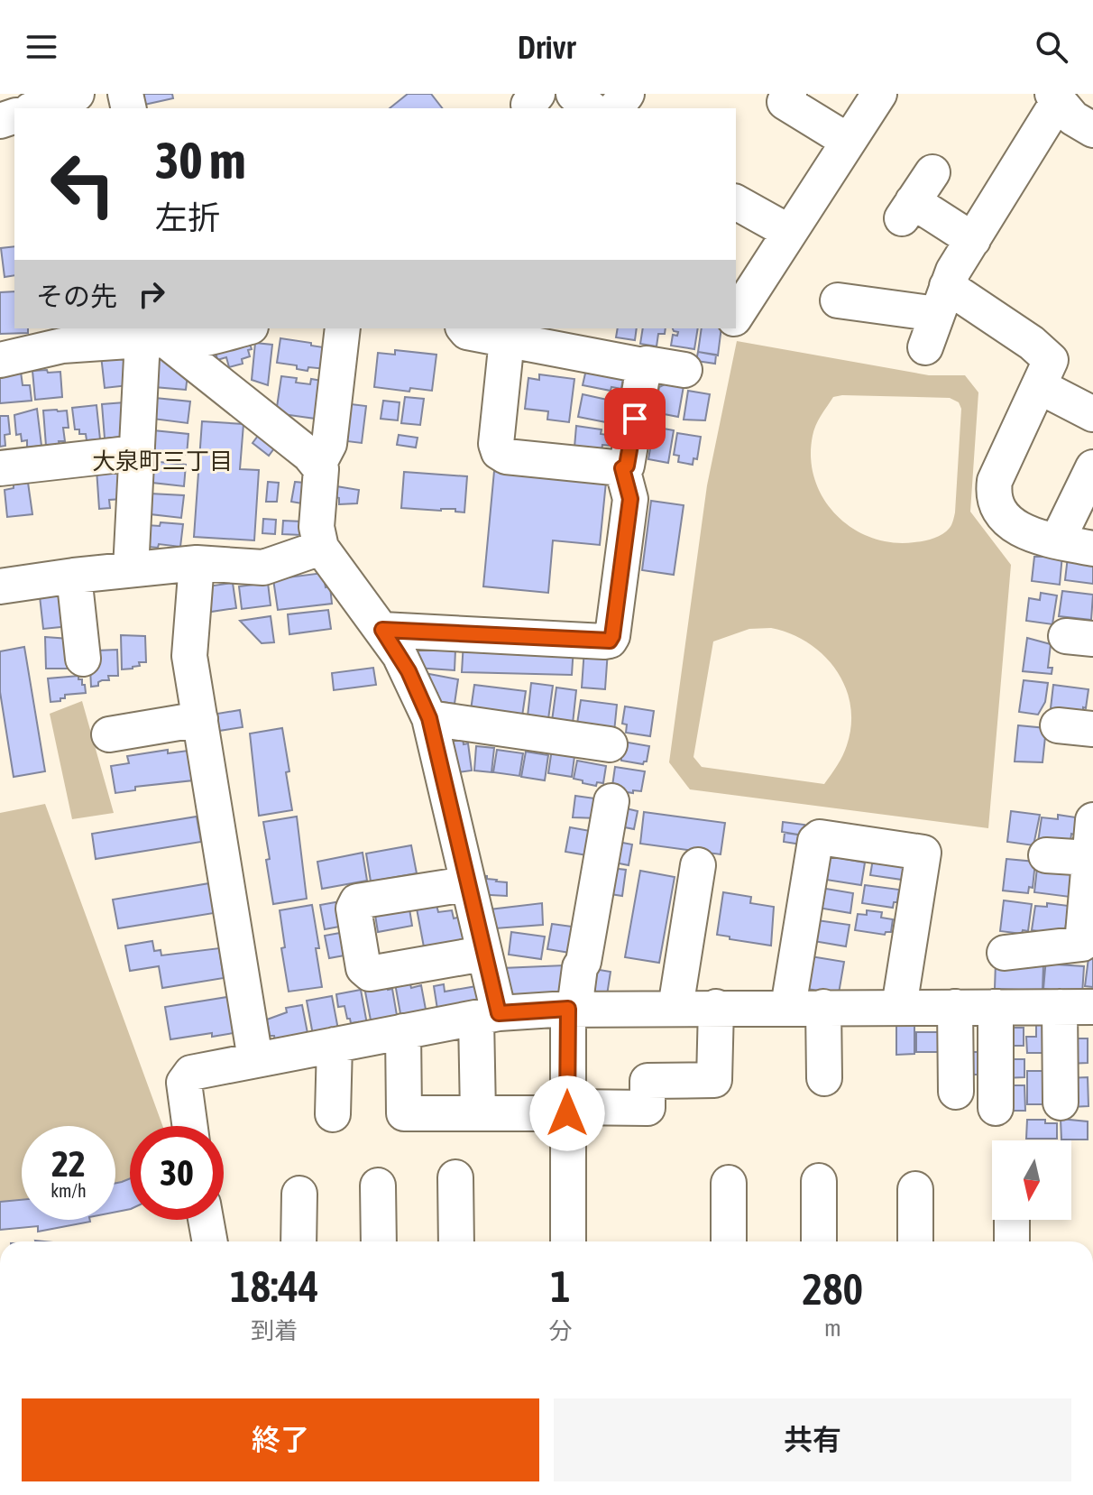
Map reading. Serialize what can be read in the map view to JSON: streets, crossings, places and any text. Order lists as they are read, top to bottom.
{
  "districts": ["大泉町三丁目"],
  "north": "bottom",
  "page": {
    "header": "Drivr",
    "turn": ["30 m", "左折"],
    "then": "その先",
    "speed": "22 km/h",
    "limit": "30",
    "eta": [
      "18:44",
      "到着",
      "1",
      "分",
      "280",
      "m"
    ],
    "buttons": ["終了", "共有"]
  }
}
